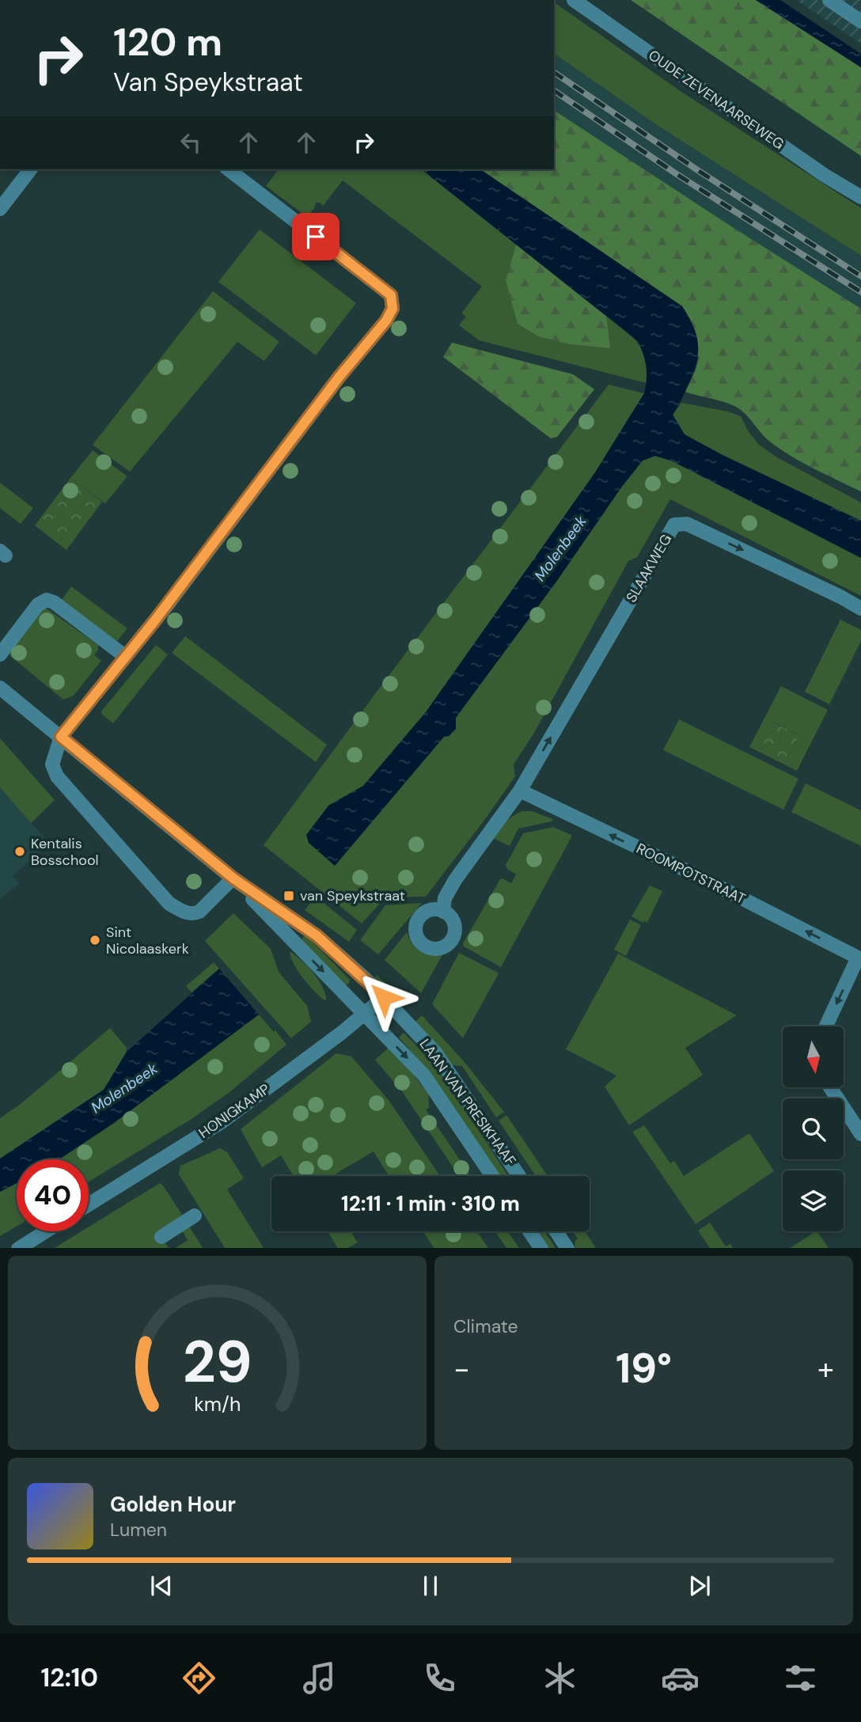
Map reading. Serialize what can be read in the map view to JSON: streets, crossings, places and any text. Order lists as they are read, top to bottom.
{
  "streets": {
    "street": [
      "OUDE ZEVENAARSEWEG",
      "SLAAKWEG",
      "ROOMPOTSTRAAT",
      "LAAN VAN PRESIKHAAF",
      "HONIGKAMP"
    ]
  },
  "crossings": [
    ["SLAAKWEG", "ROOMPOTSTRAAT"],
    ["LAAN VAN PRESIKHAAF", "HONIGKAMP"]
  ],
  "one_way": ["ROOMPOTSTRAAT"],
  "water": ["Molenbeek"],
  "places": {
    "other": ["Kentalis Bosschool", "Sint Nicolaaskerk"],
    "transit": ["van Speykstraat"]
  },
  "north": "bottom",
  "page": {
    "turn": ["120 m", "Van Speykstraat"],
    "limit": "40",
    "trip": "12:11 · 1 min · 310 m",
    "tile": "Climate",
    "heat": ["−", "19°", "+"],
    "song": ["Golden Hour", "Lumen"],
    "tabs": "12:10",
    "gauge": ["29", "km/h"]
  }
}
